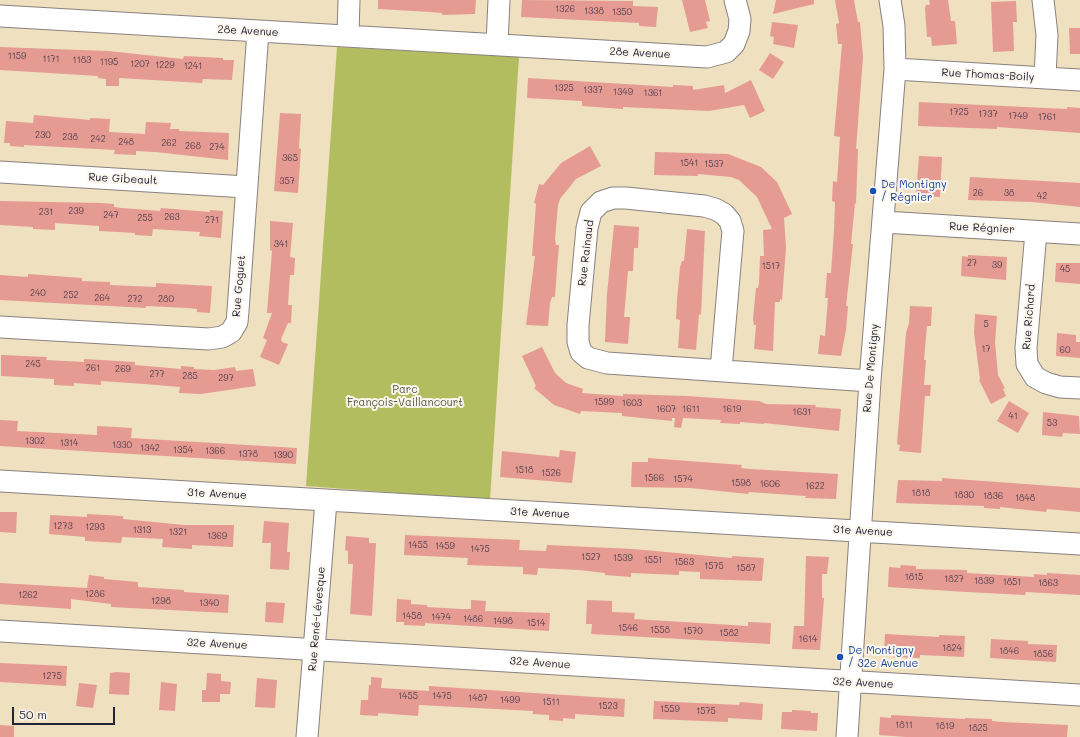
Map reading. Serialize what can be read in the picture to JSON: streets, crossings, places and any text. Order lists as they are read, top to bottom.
{
  "streets": {
    "street": [
      "28e Avenue",
      "Rue Thomas-Boily",
      "Rue Gibeault",
      "Rue Régnier",
      "Rue Rainaud",
      "Rue Goguet",
      "Rue Richard",
      "Rue De Montigny",
      "31e Avenue",
      "Rue René-Lévesque",
      "32e Avenue"
    ]
  },
  "crossings": [
    ["28e Avenue", "Rue Goguet"],
    ["Rue Thomas-Boily", "Rue De Montigny"],
    ["Rue Gibeault", "Rue Goguet"],
    ["Rue Régnier", "Rue Richard"],
    ["Rue Régnier", "Rue De Montigny"],
    ["Rue Rainaud", "Rue De Montigny"],
    ["Rue De Montigny", "31e Avenue"],
    ["Rue De Montigny", "32e Avenue"],
    ["31e Avenue", "Rue René-Lévesque"],
    ["Rue René-Lévesque", "32e Avenue"]
  ],
  "parks": ["Parc François-Vaillancourt"],
  "places": ["De Montigny / Régnier", "De Montigny / 32e Avenue"],
  "house_numbers": [
    "1326",
    "1338",
    "1350",
    "1159",
    "1171",
    "1183",
    "1195",
    "1207",
    "1229",
    "1241",
    "1325",
    "1337",
    "1349",
    "1361",
    "1725",
    "1737",
    "1749",
    "1761",
    "230",
    "238",
    "242",
    "248",
    "262",
    "268",
    "274",
    "365",
    "1541",
    "1537",
    "357",
    "26",
    "38",
    "42",
    "239",
    "231",
    "247",
    "263",
    "255",
    "271",
    "341",
    "27",
    "39",
    "1517",
    "45",
    "240",
    "252",
    "264",
    "272",
    "280",
    "5",
    "17",
    "60",
    "245",
    "261",
    "269",
    "277",
    "285",
    "297",
    "1599",
    "1603",
    "1607",
    "1611",
    "1619",
    "1631",
    "41",
    "53",
    "1302",
    "1314",
    "1330",
    "1342",
    "1354",
    "1366",
    "1378",
    "1390",
    "1518",
    "1526",
    "1566",
    "1574",
    "1598",
    "1606",
    "1622",
    "1818",
    "1830",
    "1836",
    "1848",
    "1273",
    "1293",
    "1313",
    "1321",
    "1369",
    "1455",
    "1459",
    "1475",
    "1527",
    "1539",
    "1551",
    "1563",
    "1575",
    "1587",
    "1815",
    "1827",
    "1839",
    "1851",
    "1863",
    "1286",
    "1262",
    "1298",
    "1340",
    "1458",
    "1474",
    "1486",
    "1498",
    "1514",
    "1546",
    "1558",
    "1570",
    "1582",
    "1614",
    "1824",
    "1846",
    "1856",
    "1275",
    "1455",
    "1475",
    "1487",
    "1499",
    "1511",
    "1523",
    "1559",
    "1575",
    "1811",
    "1819",
    "1825"
  ],
  "scale_bar": "50 m"
}
